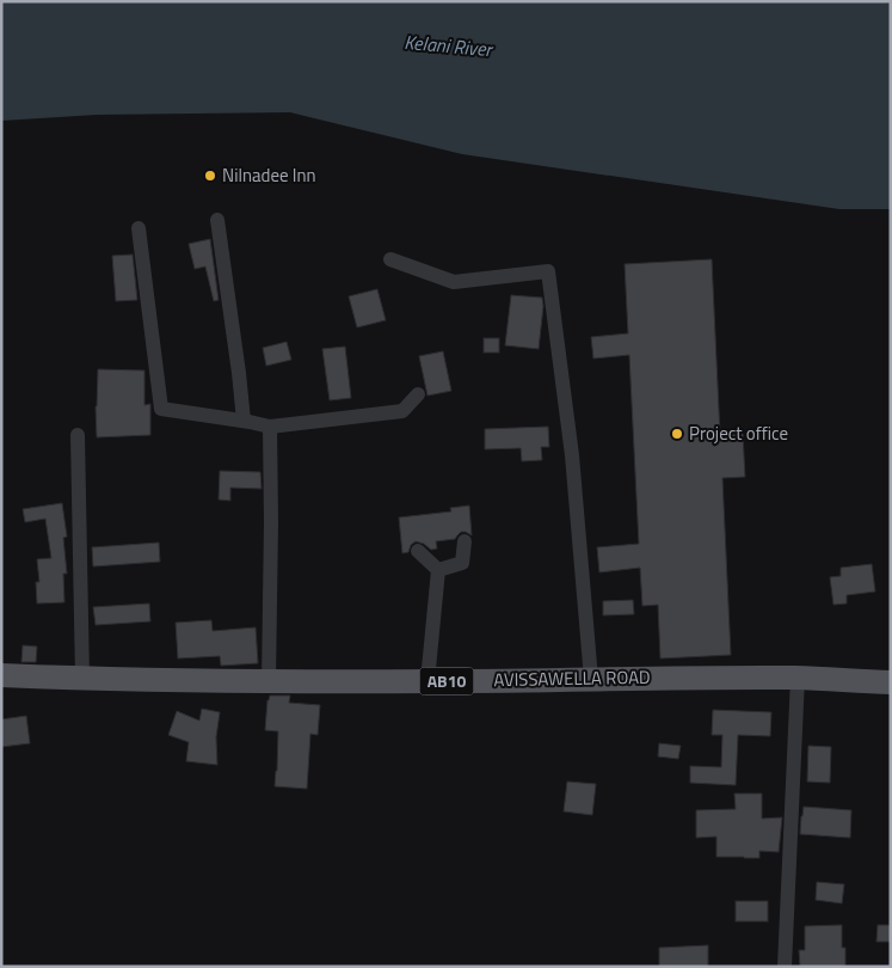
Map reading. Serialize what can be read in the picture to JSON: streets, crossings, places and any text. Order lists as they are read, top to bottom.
{
  "streets": {
    "main road": ["AVISSAWELLA ROAD", "AB10"]
  },
  "water": ["Kelani River"],
  "places": ["Nilnadee Inn", "Project office"]
}
